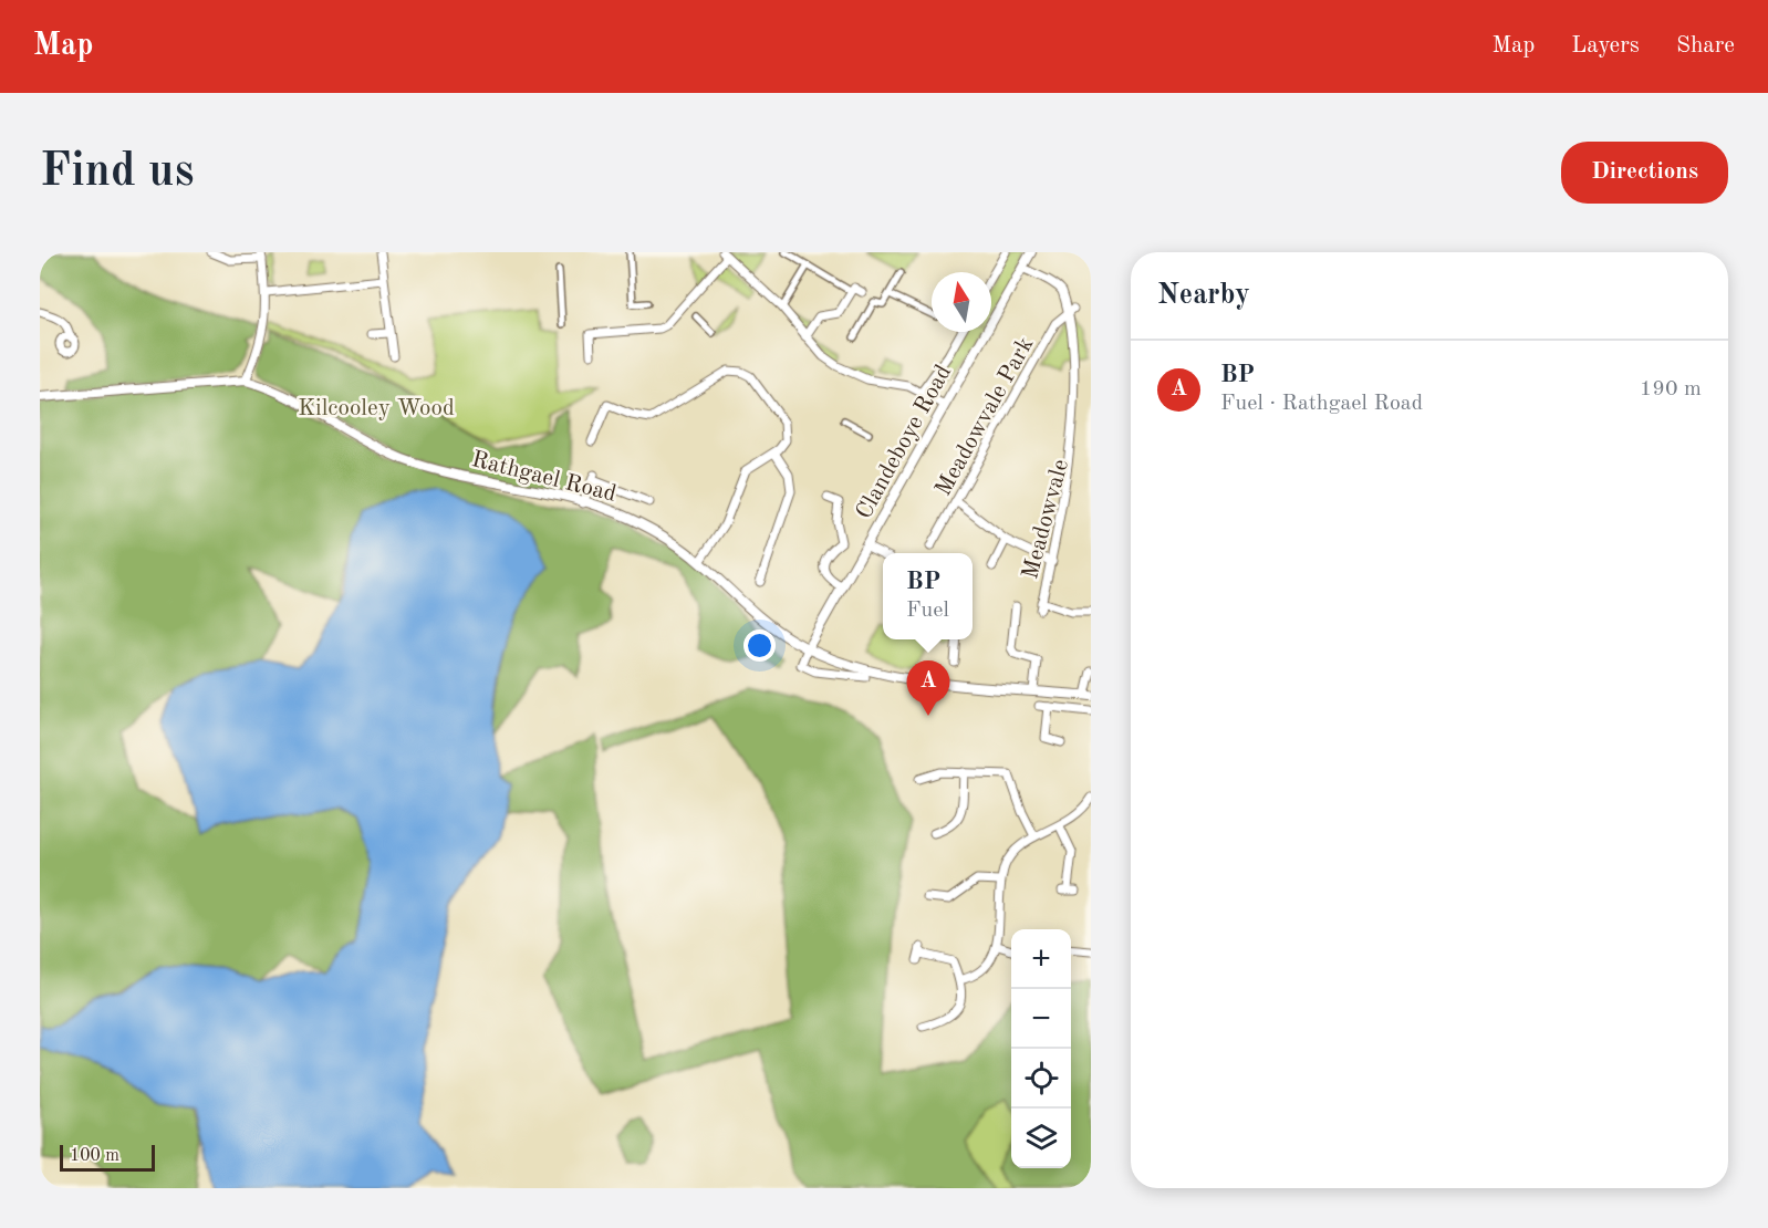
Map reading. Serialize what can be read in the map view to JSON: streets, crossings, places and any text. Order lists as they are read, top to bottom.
{
  "streets": {
    "street": [
      "Meadowvale Park",
      "Clandeboye Road",
      "Rathgael Road",
      "Meadowvale"
    ]
  },
  "crossings": [
    ["Clandeboye Road", "Rathgael Road"]
  ],
  "parks": ["Kilcooley Wood"],
  "scale_bar": "100 m",
  "north": "top",
  "page": {
    "header": "Map",
    "nav": ["Map", "Layers", "Share"],
    "buttons": "Directions",
    "title": "Find us",
    "heading": "Nearby",
    "list": [
      {
        "mark": "A",
        "name": "BP",
        "note": "Fuel · Rathgael Road",
        "value": "190 m"
      }
    ],
    "popup": ["BP", "Fuel"],
    "pins": "A",
    "map_buttons": ["+", "−"],
    "scale": "100 m"
  }
}
